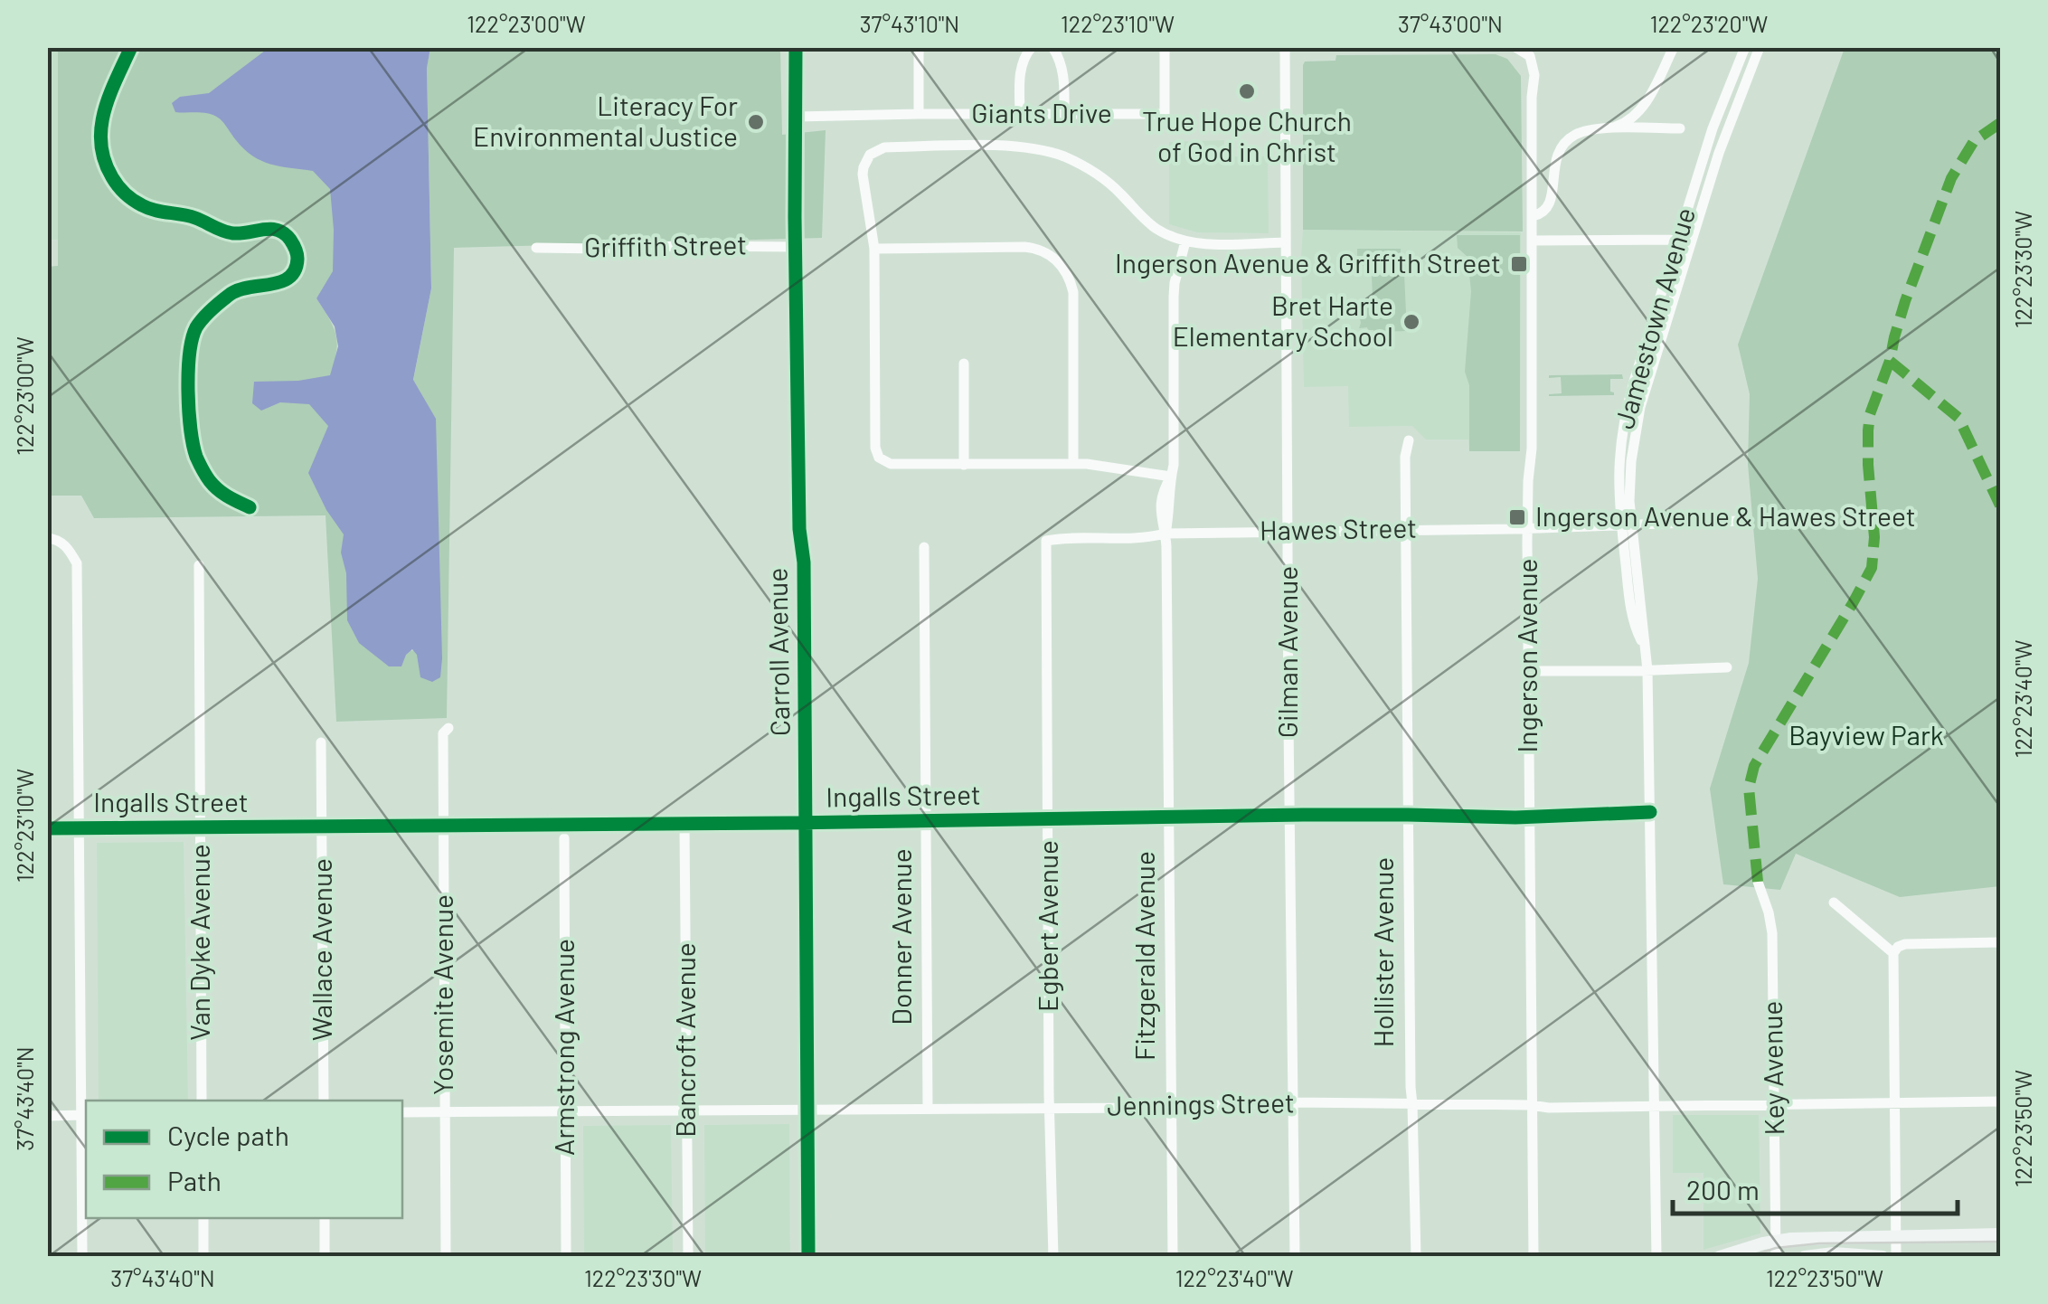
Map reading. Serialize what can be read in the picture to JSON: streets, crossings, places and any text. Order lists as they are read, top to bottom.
{
  "streets": {
    "street": [
      "Giants Drive",
      "Griffith Street",
      "Jamestown Avenue",
      "Hawes Street",
      "Carroll Avenue",
      "Gilman Avenue",
      "Ingerson Avenue",
      "Ingalls Street",
      "Egbert Avenue",
      "Donner Avenue",
      "Van Dyke Avenue",
      "Wallace Avenue",
      "Hollister Avenue",
      "Fitzgerald Avenue",
      "Yosemite Avenue",
      "Bancroft Avenue",
      "Armstrong Avenue",
      "Key Avenue",
      "Jennings Street"
    ]
  },
  "crossings": [
    ["Giants Drive", "Carroll Avenue"],
    ["Griffith Street", "Carroll Avenue"],
    ["Jamestown Avenue", "Hawes Street"],
    ["Jamestown Avenue", "Ingalls Street"],
    ["Jamestown Avenue", "Jennings Street"],
    ["Hawes Street", "Gilman Avenue"],
    ["Hawes Street", "Ingerson Avenue"],
    ["Hawes Street", "Egbert Avenue"],
    ["Hawes Street", "Hollister Avenue"],
    ["Hawes Street", "Fitzgerald Avenue"],
    ["Carroll Avenue", "Ingalls Street"],
    ["Carroll Avenue", "Jennings Street"],
    ["Gilman Avenue", "Ingalls Street"],
    ["Gilman Avenue", "Jennings Street"],
    ["Ingerson Avenue", "Ingalls Street"],
    ["Ingerson Avenue", "Jennings Street"],
    ["Ingalls Street", "Egbert Avenue"],
    ["Ingalls Street", "Donner Avenue"],
    ["Ingalls Street", "Van Dyke Avenue"],
    ["Ingalls Street", "Wallace Avenue"],
    ["Ingalls Street", "Hollister Avenue"],
    ["Ingalls Street", "Fitzgerald Avenue"],
    ["Ingalls Street", "Yosemite Avenue"],
    ["Ingalls Street", "Bancroft Avenue"],
    ["Egbert Avenue", "Jennings Street"],
    ["Donner Avenue", "Jennings Street"],
    ["Hollister Avenue", "Jennings Street"],
    ["Fitzgerald Avenue", "Jennings Street"],
    ["Yosemite Avenue", "Jennings Street"],
    ["Bancroft Avenue", "Jennings Street"],
    ["Armstrong Avenue", "Jennings Street"],
    ["Key Avenue", "Jennings Street"]
  ],
  "parks": ["Bayview Park"],
  "places": {
    "other": ["True Hope Church of God in Christ", "Literacy For Environmental Justice", "Bret Harte Elementary School"],
    "transit": ["Ingerson Avenue & Griffith Street", "Ingerson Avenue & Hawes Street"]
  },
  "legend": ["Cycle path", "Path"],
  "scale_bar": "200 m",
  "coordinates": [
    "122°23'00\"W",
    "37°43'10\"N",
    "122°23'10\"W",
    "37°43'00\"N",
    "122°23'20\"W",
    "122°23'30\"W",
    "122°23'40\"W",
    "37°43'40\"N",
    "122°23'50\"W"
  ]
}
